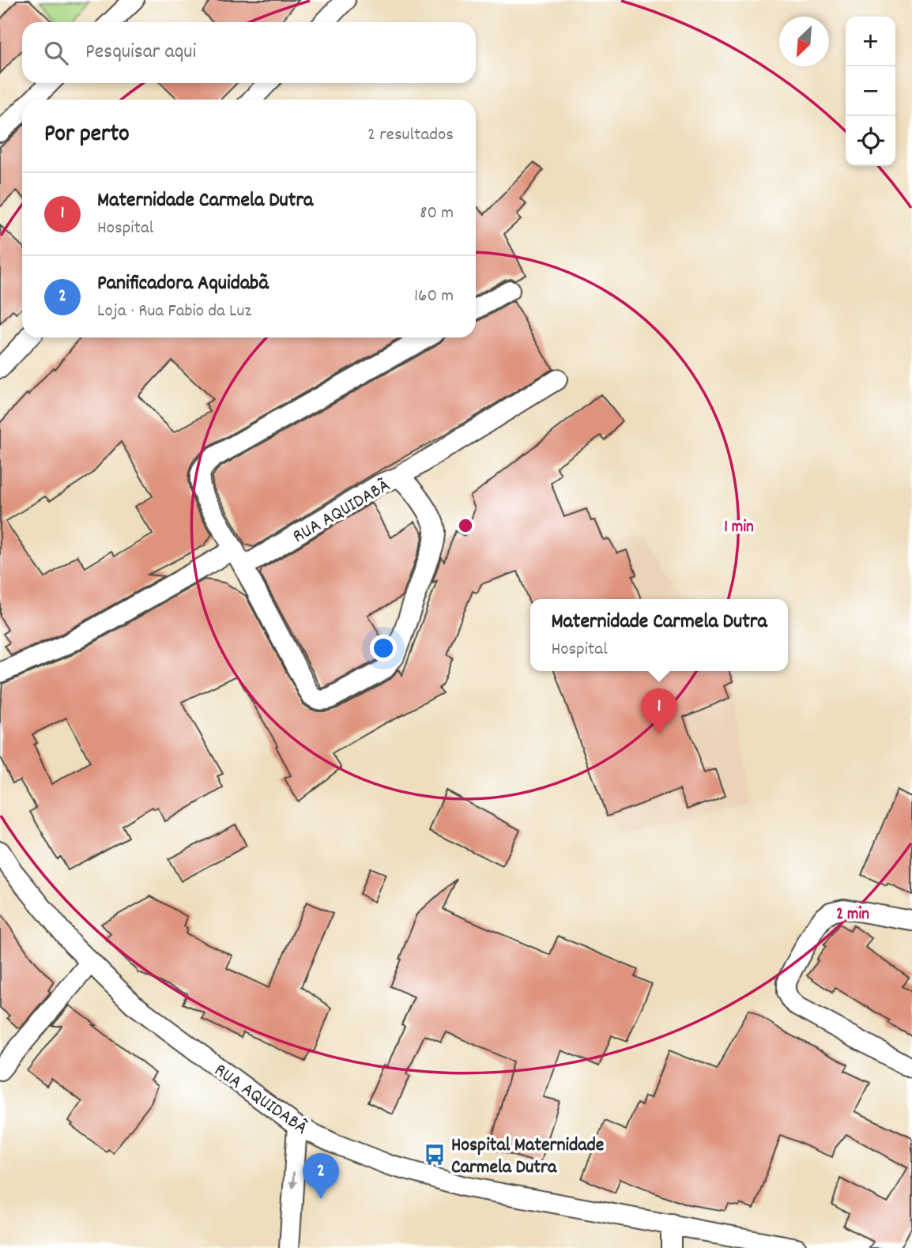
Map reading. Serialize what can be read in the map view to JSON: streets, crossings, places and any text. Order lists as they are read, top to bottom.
{
  "streets": {
    "street": ["RUA AQUIDABÃ"]
  },
  "places": {
    "bus stop": ["Hospital Maternidade Carmela Dutra"]
  },
  "north": "bottom left",
  "page": {
    "map_buttons": ["+", "−"],
    "search": "Pesquisar aqui",
    "heading": ["Por perto", "2 resultados"],
    "list": [
      {
        "mark": "1",
        "name": "Maternidade Carmela Dutra",
        "note": "Hospital",
        "value": "80 m"
      },
      {
        "mark": "2",
        "name": "Panificadora Aquidabã",
        "note": "Loja · Rua Fabio da Luz",
        "value": "160 m"
      }
    ],
    "popup": ["Maternidade Carmela Dutra", "Hospital"],
    "pins": ["1", "2"]
  },
  "rings": ["1 min", "2 min"]
}
